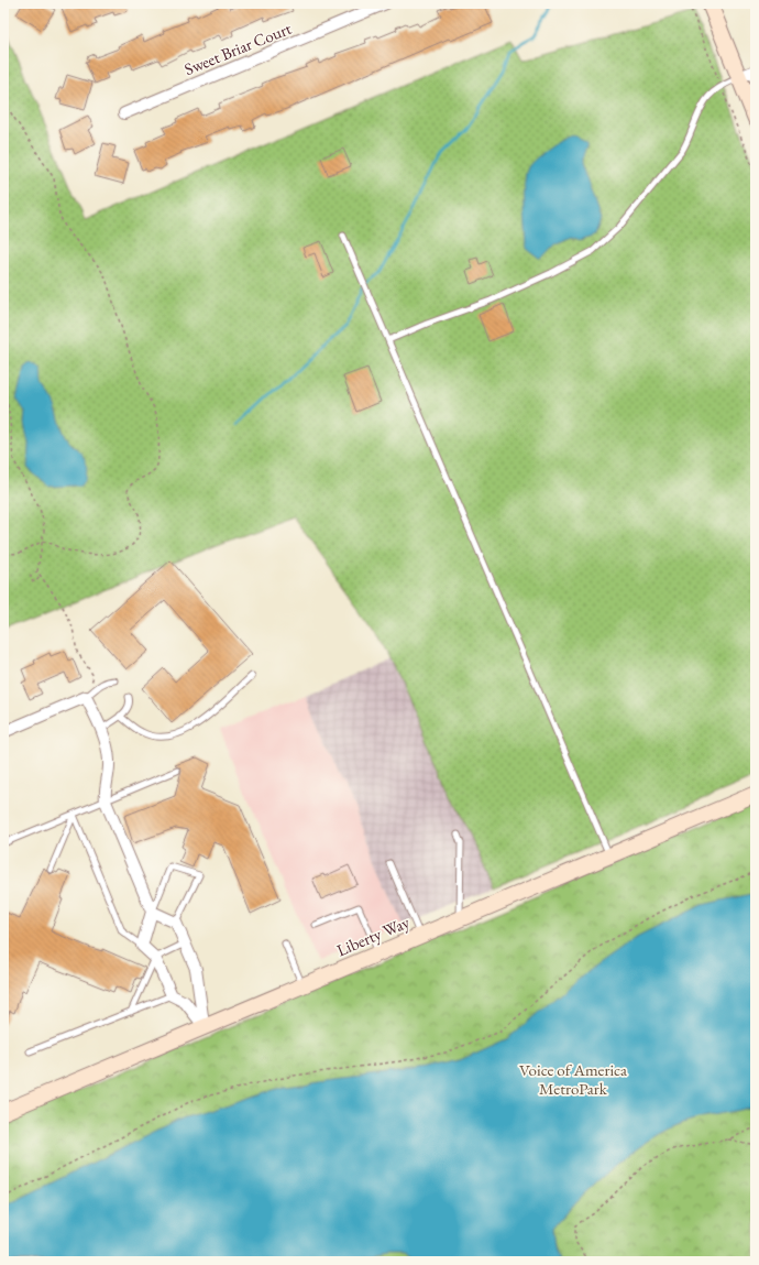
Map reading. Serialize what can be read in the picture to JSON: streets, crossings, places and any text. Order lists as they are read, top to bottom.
{
  "streets": {
    "main road": ["Liberty Way"],
    "street": ["Sweet Briar Court"]
  },
  "parks": ["Voice of America MetroPark"]
}
